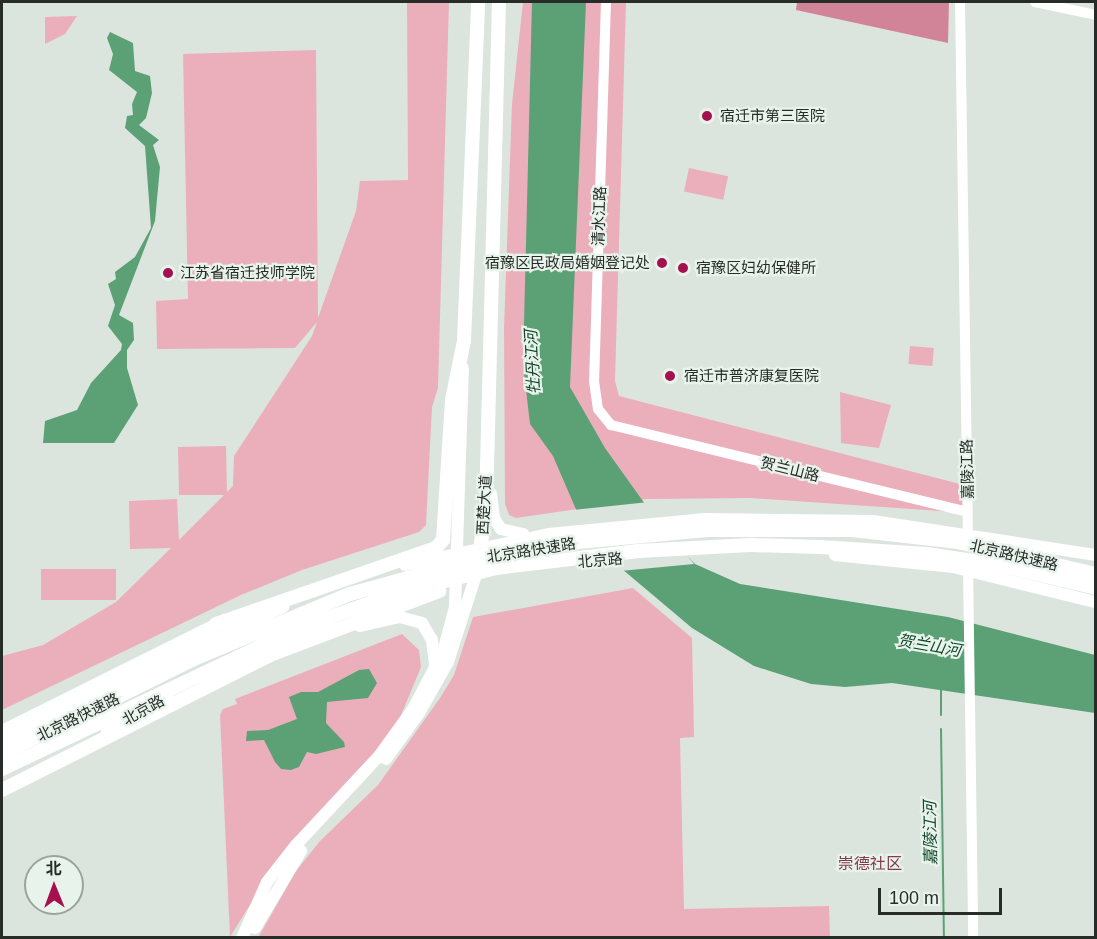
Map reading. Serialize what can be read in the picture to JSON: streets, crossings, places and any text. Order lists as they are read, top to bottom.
{
  "streets": {
    "highway": ["西楚大道", "北京路快速路"],
    "main road": ["北京路"],
    "street": ["清水江路", "贺兰山路", "嘉陵江路"]
  },
  "crossings": [
    ["清水江路", "贺兰山路"],
    ["贺兰山路", "嘉陵江路"],
    ["嘉陵江路", "北京路"],
    ["西楚大道", "北京路"]
  ],
  "districts": ["崇德社区"],
  "water": ["牡丹江河", "贺兰山河", "嘉陵江河"],
  "places": [
    "宿迁市第三医院",
    "宿豫区民政局婚姻登记处",
    "宿豫区妇幼保健所",
    "江苏省宿迁技师学院",
    "宿迁市普济康复医院"
  ],
  "scale_bar": "100 m",
  "north": "top"
}
